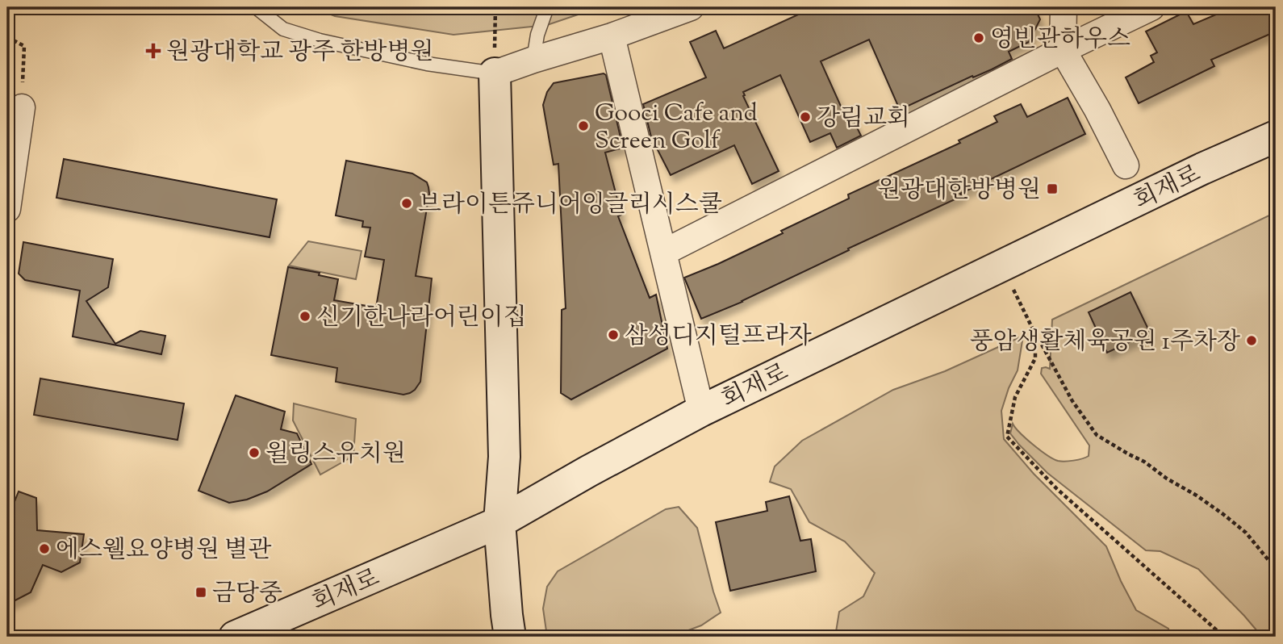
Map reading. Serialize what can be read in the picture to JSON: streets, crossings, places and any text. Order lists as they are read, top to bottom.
{
  "streets": {
    "main road": ["회재로"]
  },
  "places": {
    "other": [
      "영빈관하우스",
      "강림교회",
      "Gooci Cafe and Screen Golf",
      "브라이튼쥬니어잉글리시스쿨",
      "신기한나라어린이집",
      "삼성디지털프라자",
      "풍암생활체육공원 1주차장",
      "윌링스유치원",
      "에스웰요양병원 별관"
    ],
    "health": ["원광대학교 광주 한방병원"],
    "transit": ["원광대한방병원", "금당중"]
  }
}
